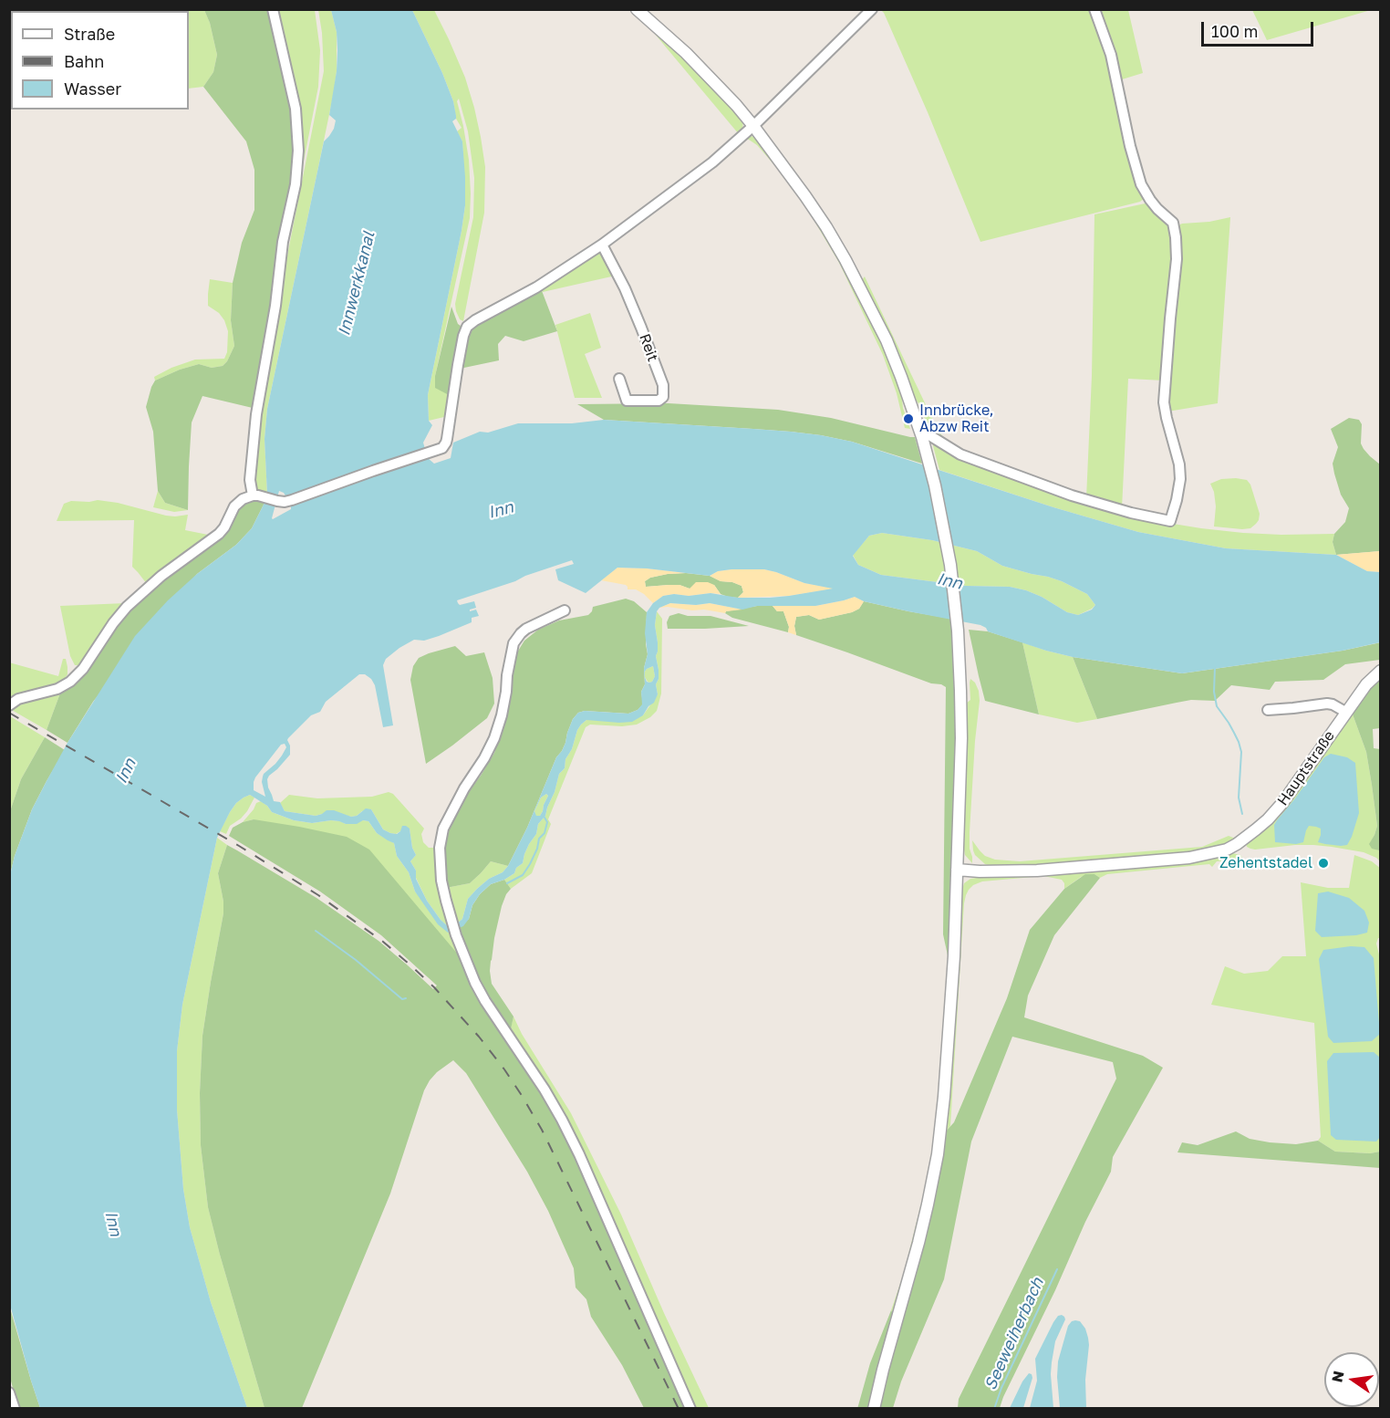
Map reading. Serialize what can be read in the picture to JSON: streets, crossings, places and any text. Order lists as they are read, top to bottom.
{
  "streets": {
    "street": ["Reit", "Hauptstraße"]
  },
  "water": ["Innwerkkanal", "Inn", "Seeweiherbach"],
  "places": ["Innbrücke, Abzw Reit", "Zehentstadel"],
  "legend": ["Straße", "Bahn", "Wasser"],
  "scale_bar": "100 m",
  "north": "left"
}
